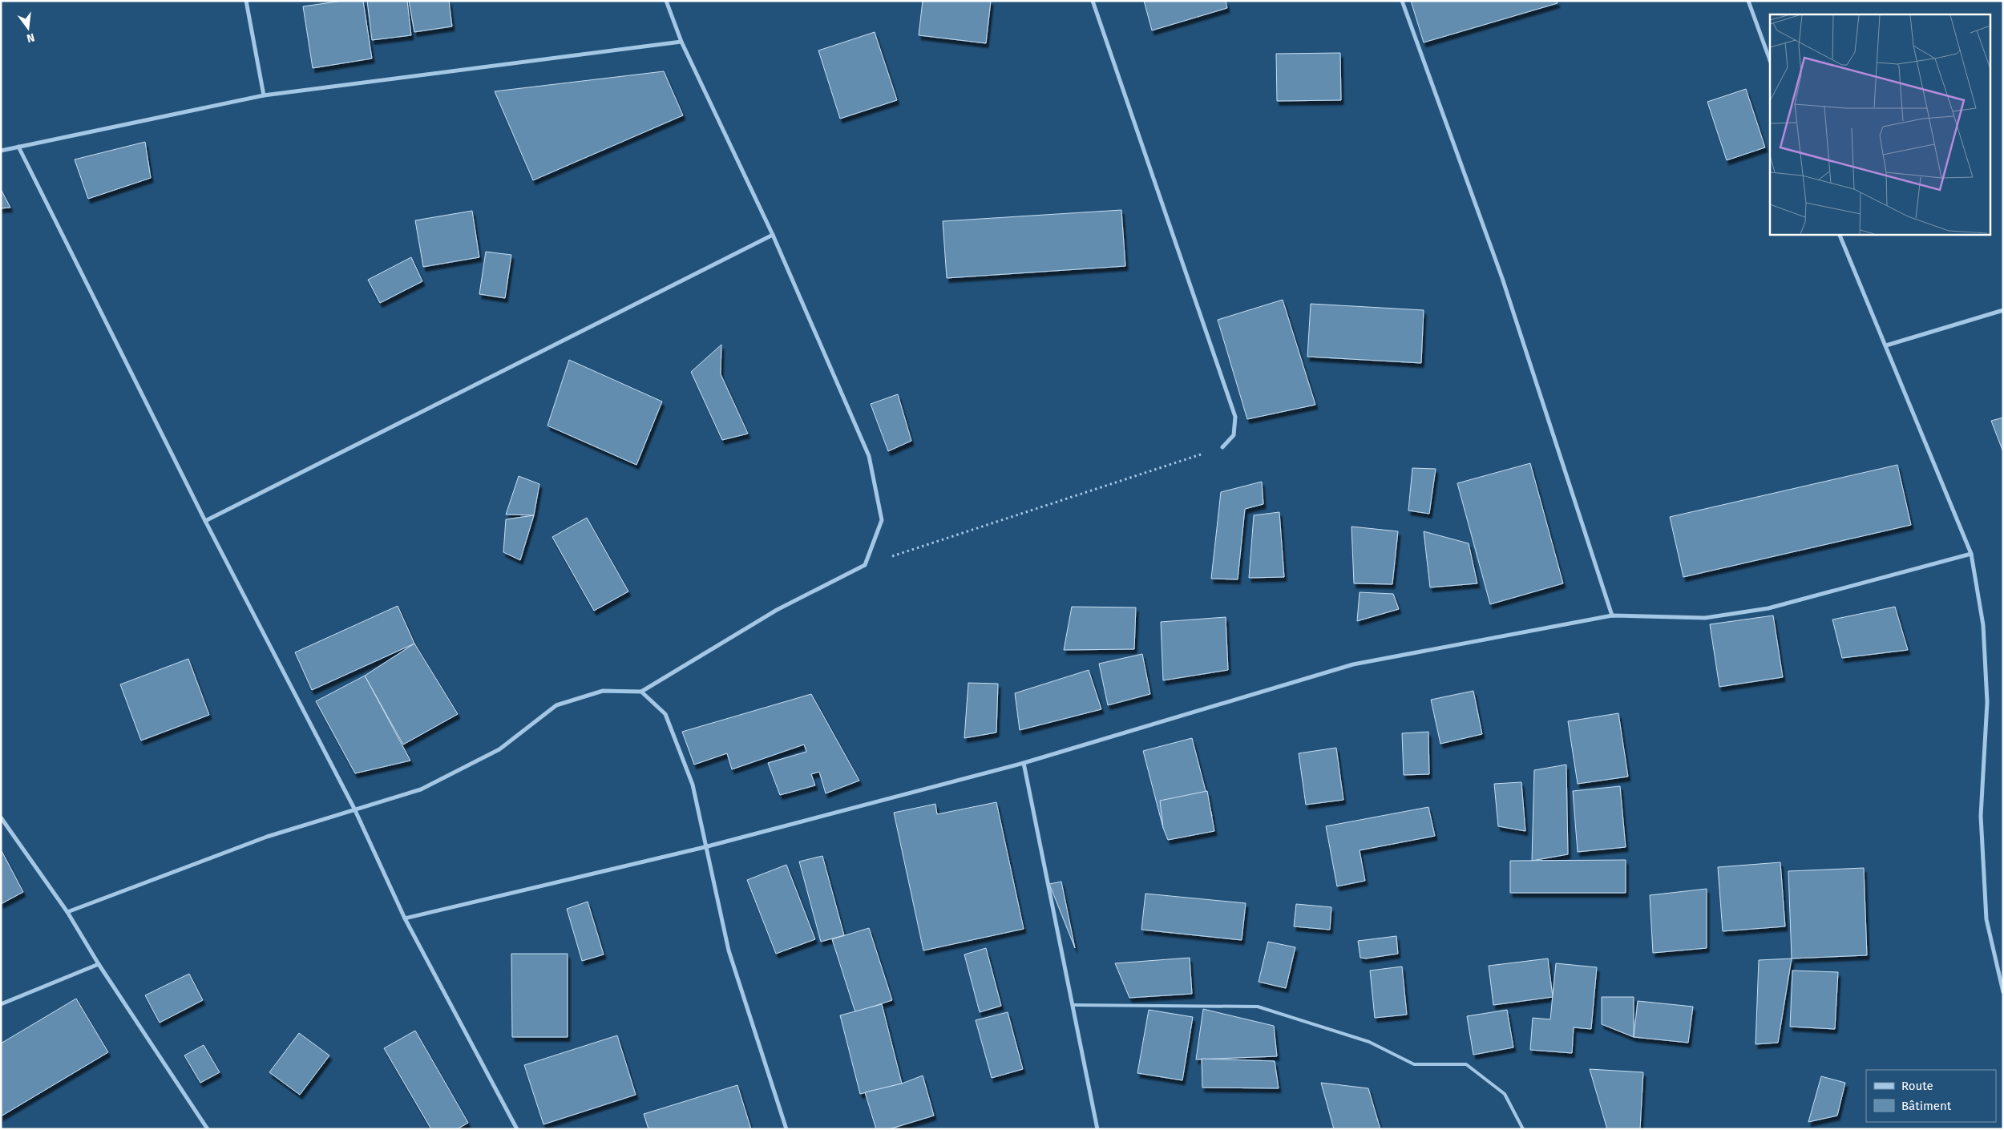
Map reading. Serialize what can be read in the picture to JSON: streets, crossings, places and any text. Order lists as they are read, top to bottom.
{
  "legend": ["Route", "Bâtiment"],
  "north": "bottom"
}
